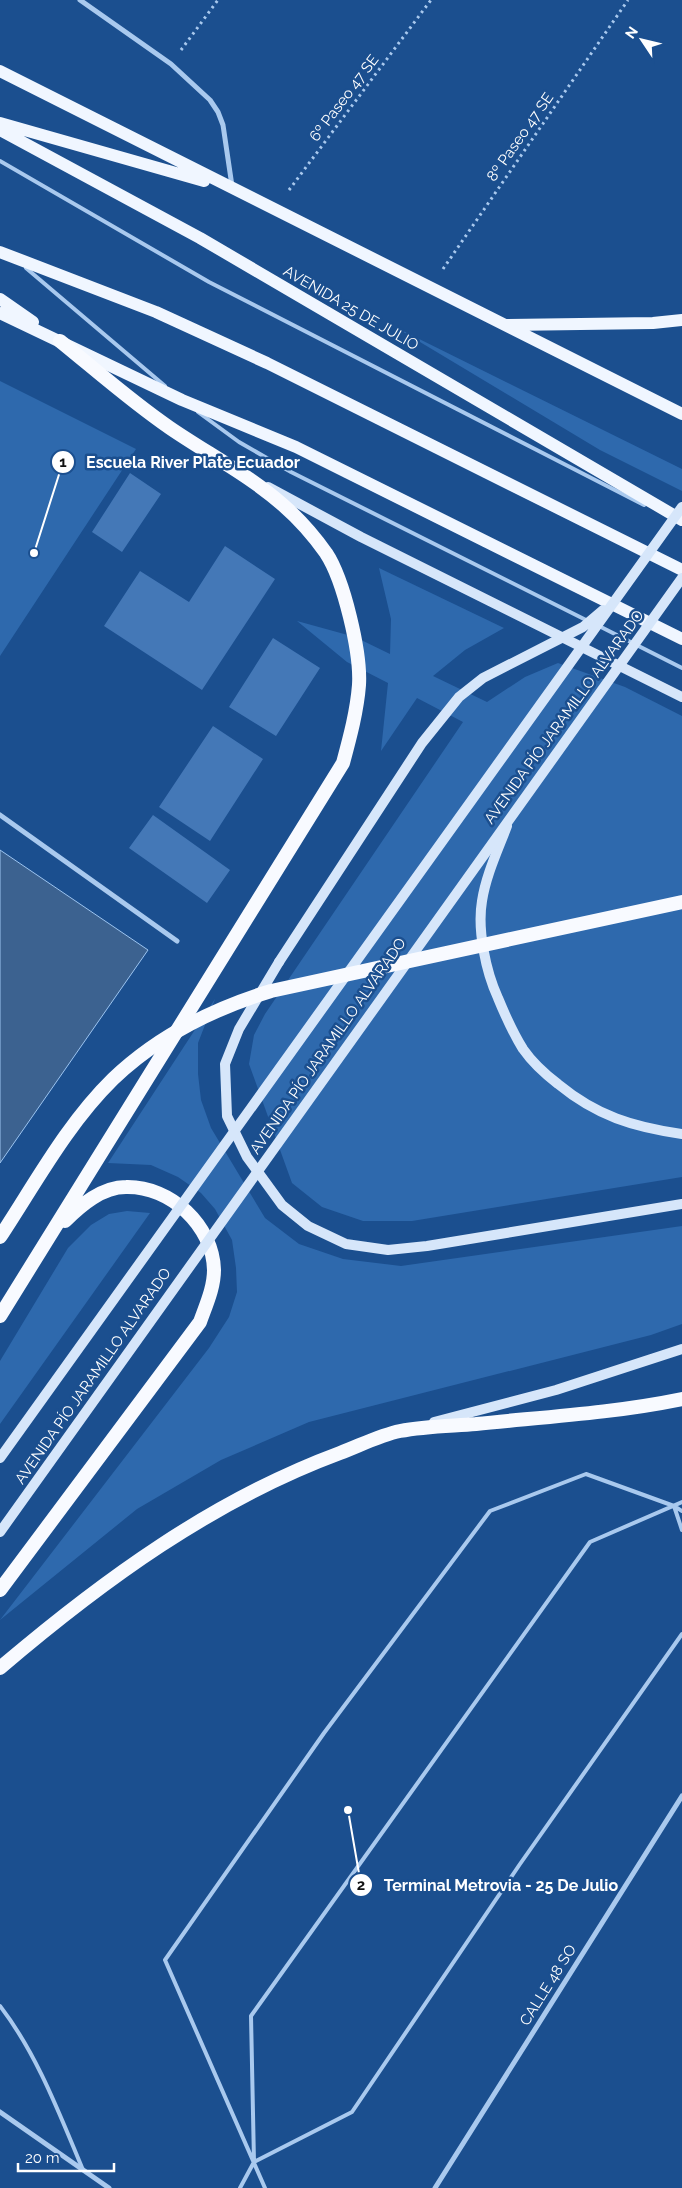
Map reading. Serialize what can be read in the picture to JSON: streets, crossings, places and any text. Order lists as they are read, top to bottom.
{
  "streets": {
    "main road": ["AVENIDA 25 DE JULIO", "AVENIDA PÍO JARAMILLO ALVARADO"],
    "street": ["CALLE 48 SO"],
    "path": ["6º Paseo 47 SE", "8º Paseo 47 SE"]
  },
  "places": ["Escuela River Plate Ecuador", "Terminal Metrovia - 25 De Julio"],
  "scale_bar": "20 m",
  "north": "top left"
}
